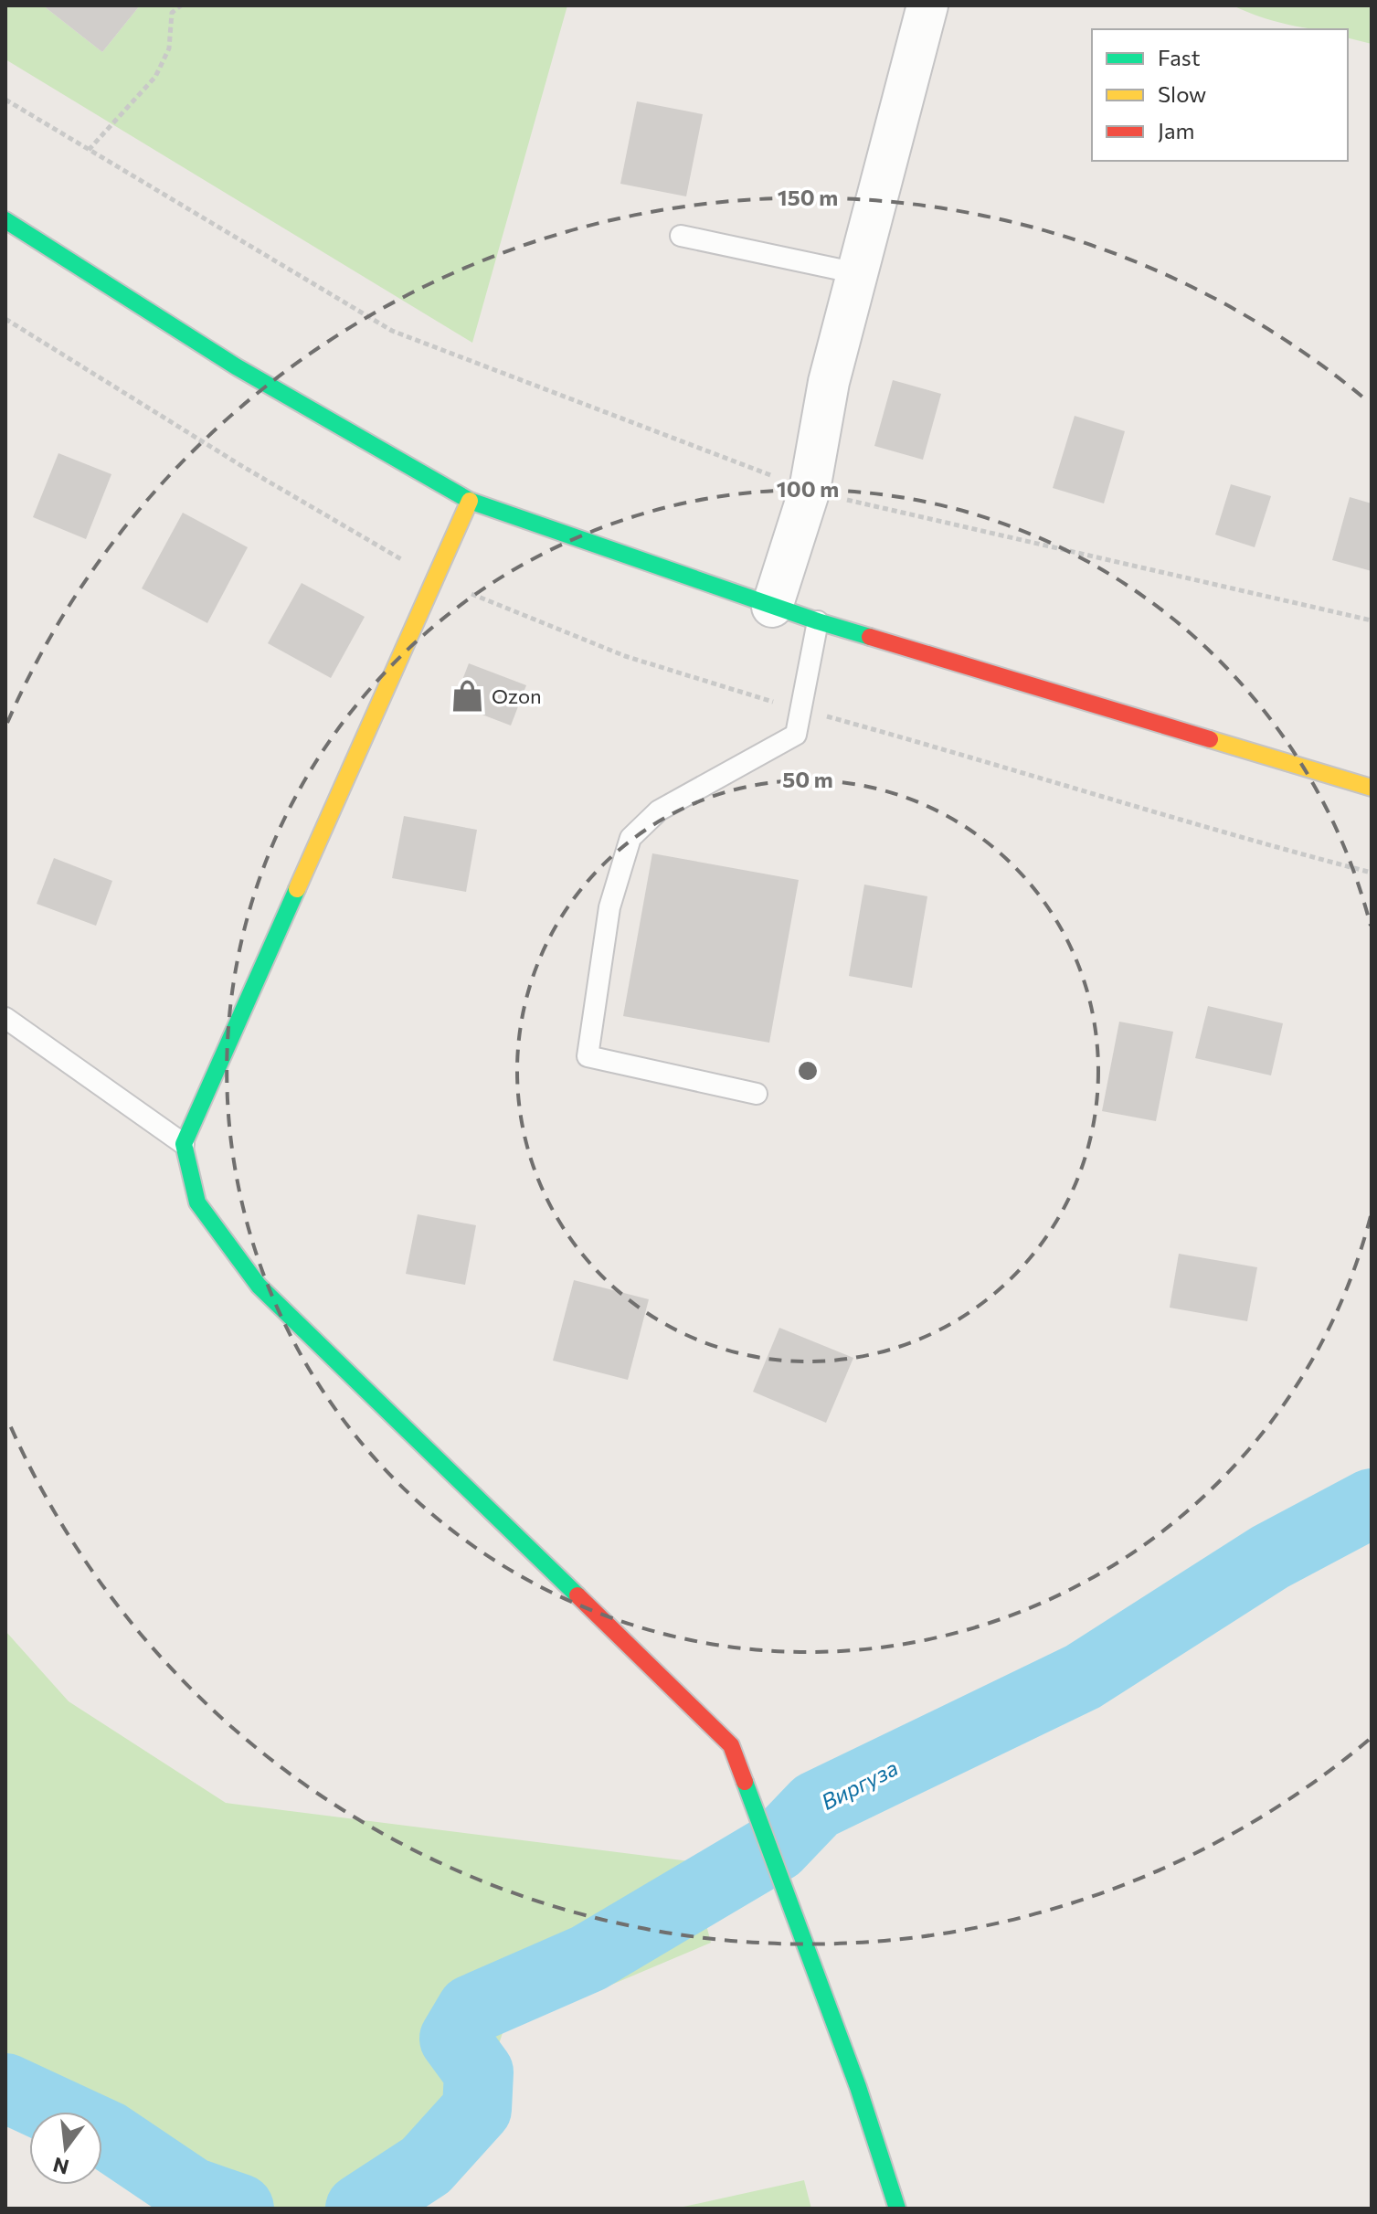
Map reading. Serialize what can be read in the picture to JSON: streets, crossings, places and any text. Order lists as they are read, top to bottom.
{
  "water": ["Виргуза"],
  "places": {
    "shop": ["Ozon"]
  },
  "legend": ["Fast", "Slow", "Jam"],
  "north": "bottom",
  "rings": ["150 m", "100 m", "50 m"]
}
